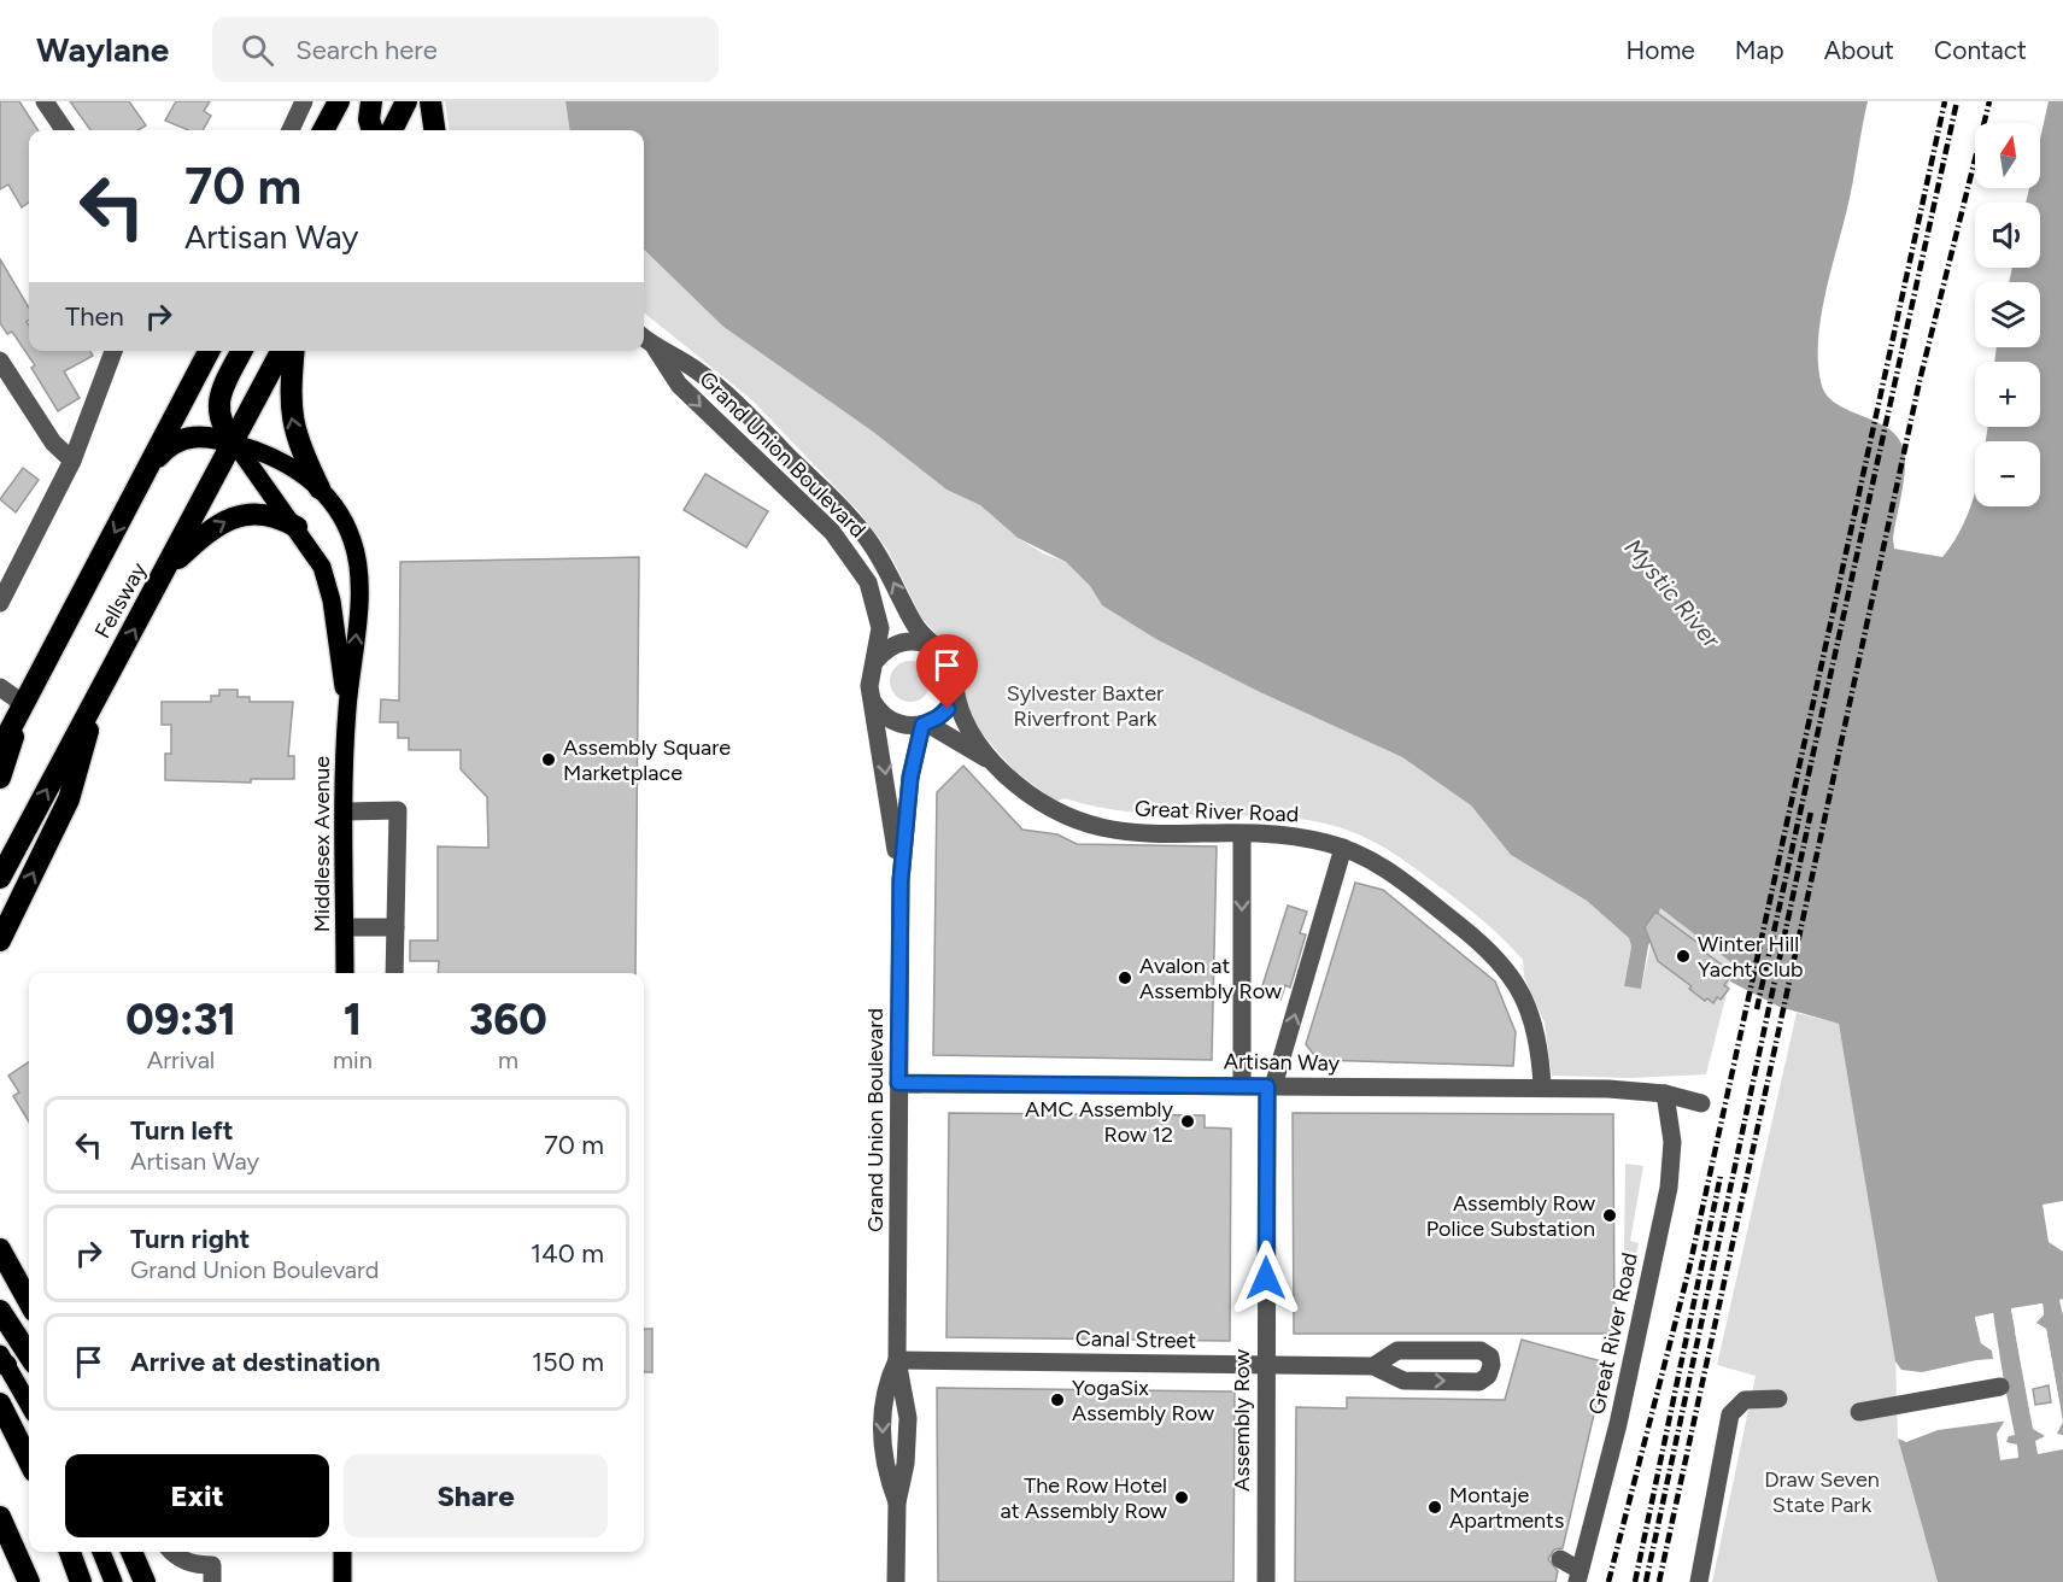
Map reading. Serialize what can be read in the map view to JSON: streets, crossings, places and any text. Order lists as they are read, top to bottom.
{
  "streets": {
    "highway": ["Fellsway"],
    "main road": ["Middlesex Avenue"],
    "street": [
      "Grand Union Boulevard",
      "Great River Road",
      "Artisan Way",
      "Canal Street",
      "Assembly Row"
    ]
  },
  "crossings": [
    ["Grand Union Boulevard", "Great River Road"],
    ["Grand Union Boulevard", "Artisan Way"],
    ["Grand Union Boulevard", "Canal Street"],
    ["Fellsway", "Middlesex Avenue"],
    ["Great River Road", "Artisan Way"],
    ["Great River Road", "Assembly Row"],
    ["Artisan Way", "Assembly Row"],
    ["Canal Street", "Assembly Row"]
  ],
  "water": ["Mystic River"],
  "parks": ["Sylvester Baxter Riverfront Park", "Draw Seven State Park"],
  "places": [
    "Assembly Square Marketplace",
    "Winter Hill Yacht Club",
    "Avalon at Assembly Row",
    "AMC Assembly Row 12",
    "Assembly Row Police Substation",
    "YogaSix Assembly Row",
    "The Row Hotel at Assembly Row",
    "Montaje Apartments"
  ],
  "north": "top",
  "page": {
    "header": "Waylane",
    "search": "Search here",
    "nav": [
      "Home",
      "Map",
      "About",
      "Contact"
    ],
    "map_buttons": ["+", "−"],
    "turn": ["70 m", "Artisan Way"],
    "then": "Then",
    "eta": [
      "09:31",
      "Arrival",
      "1",
      "min",
      "360",
      "m"
    ],
    "list": [
      {
        "name": "Turn left",
        "note": "Artisan Way",
        "value": "70 m"
      },
      {
        "name": "Turn right",
        "note": "Grand Union Boulevard",
        "value": "140 m"
      },
      {
        "name": "Arrive at destination",
        "value": "150 m"
      }
    ],
    "buttons": ["Exit", "Share"]
  }
}
